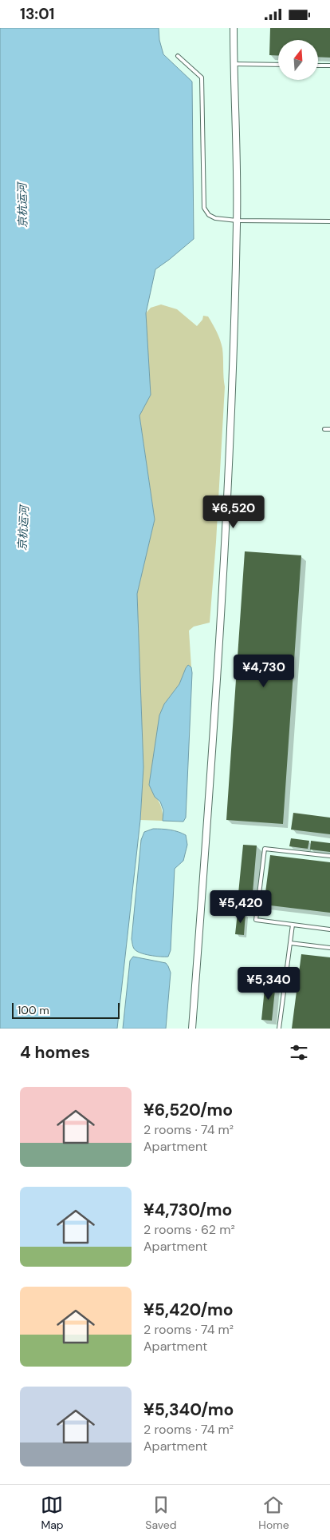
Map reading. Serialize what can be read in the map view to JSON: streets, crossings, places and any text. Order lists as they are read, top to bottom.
{
  "water": ["京杭运河"],
  "scale_bar": "100 m",
  "north": "top",
  "page": {
    "status": "13:01",
    "price": [
      "¥6,520",
      "¥4,730",
      "¥5,420",
      "¥5,340"
    ],
    "scale": "100 m",
    "heading": "4 homes",
    "list": [
      {
        "name": "¥6,520/mo",
        "note": "2 rooms · 74 m² · Apartment"
      },
      {
        "name": "¥4,730/mo",
        "note": "2 rooms · 62 m² · Apartment"
      },
      {
        "name": "¥5,420/mo",
        "note": "2 rooms · 74 m² · Apartment"
      },
      {
        "name": "¥5,340/mo",
        "note": "2 rooms · 74 m² · Apartment"
      }
    ],
    "tabs": ["Map", "Saved", "Home"]
  }
}
